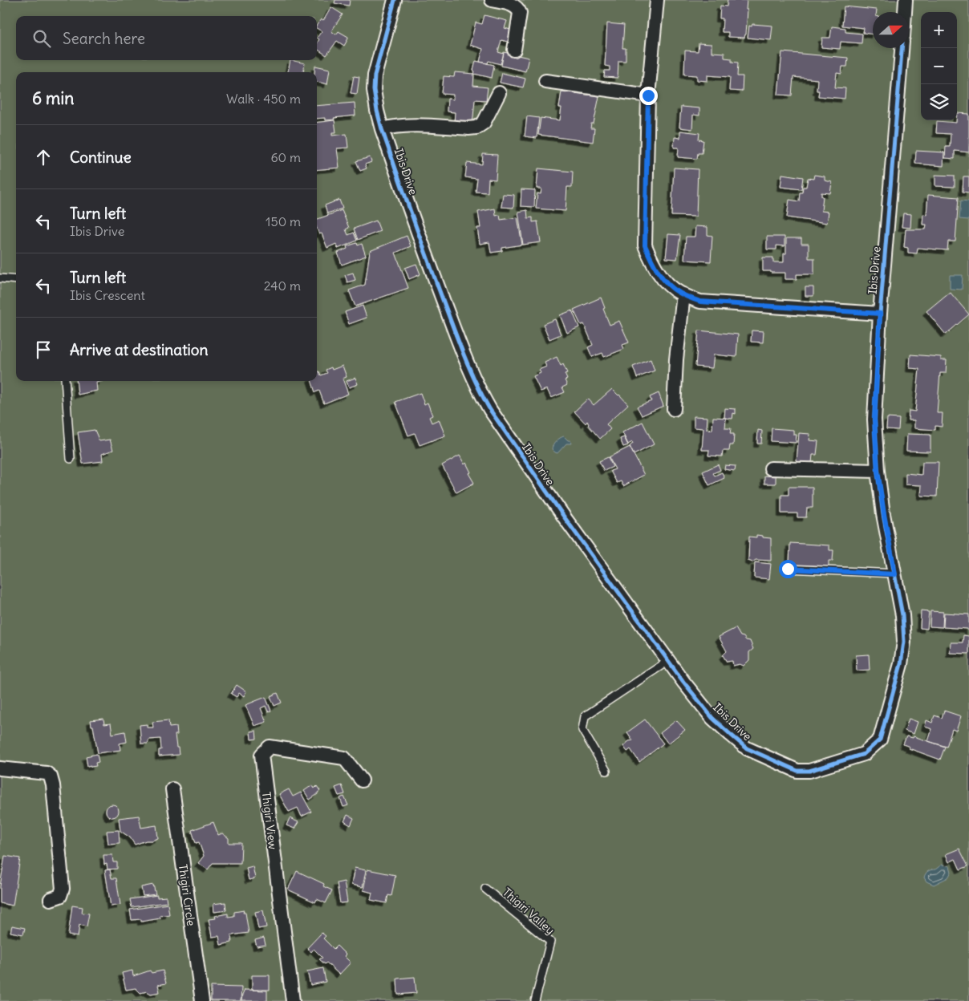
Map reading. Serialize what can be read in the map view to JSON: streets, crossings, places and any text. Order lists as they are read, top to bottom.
{
  "streets": {
    "street": ["Ibis Drive", "Thigiri View", "Thigiri Circle"],
    "lane": ["Thigiri Valley"]
  },
  "north": "right",
  "page": {
    "map_buttons": ["+", "−"],
    "search": "Search here",
    "heading": ["6 min", "Walk · 450 m"],
    "list": [
      ["Continue", "60 m"],
      ["Turn left", "Ibis Drive", "150 m"],
      ["Turn left", "Ibis Crescent", "240 m"],
      "Arrive at destination"
    ]
  }
}
